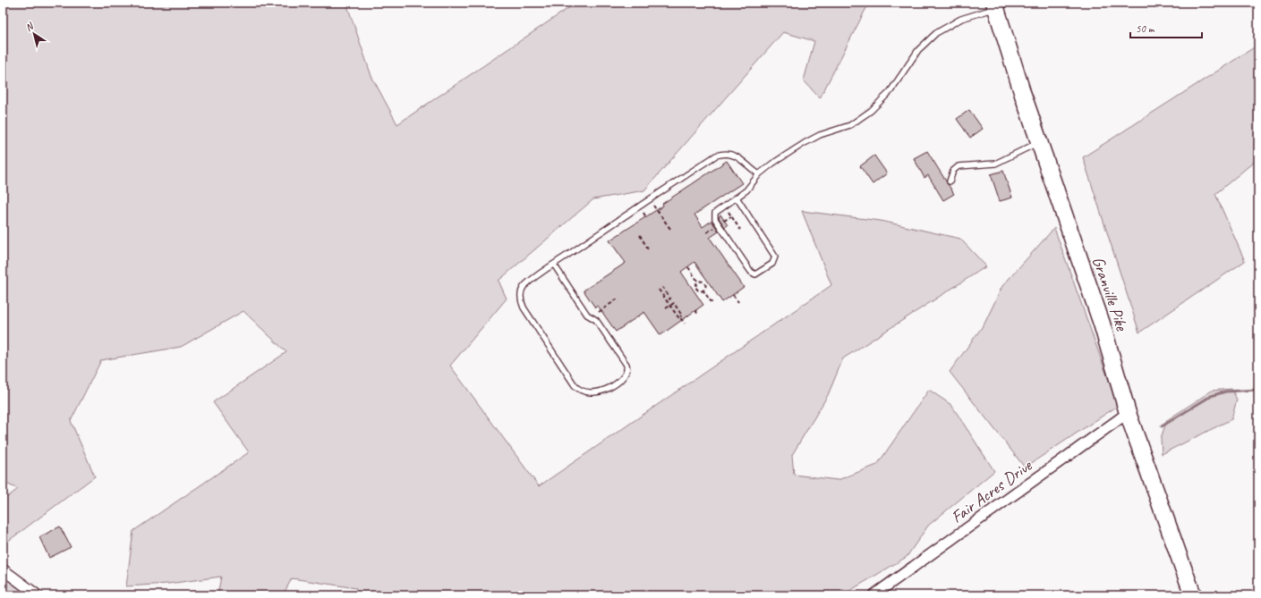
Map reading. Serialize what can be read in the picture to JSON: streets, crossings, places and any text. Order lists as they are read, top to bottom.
{
  "streets": {
    "highway": ["Granville Pike"],
    "street": ["Fair Acres Drive"]
  },
  "crossings": [
    ["Granville Pike", "Fair Acres Drive"]
  ],
  "scale_bar": "50 m",
  "north": "top left"
}
